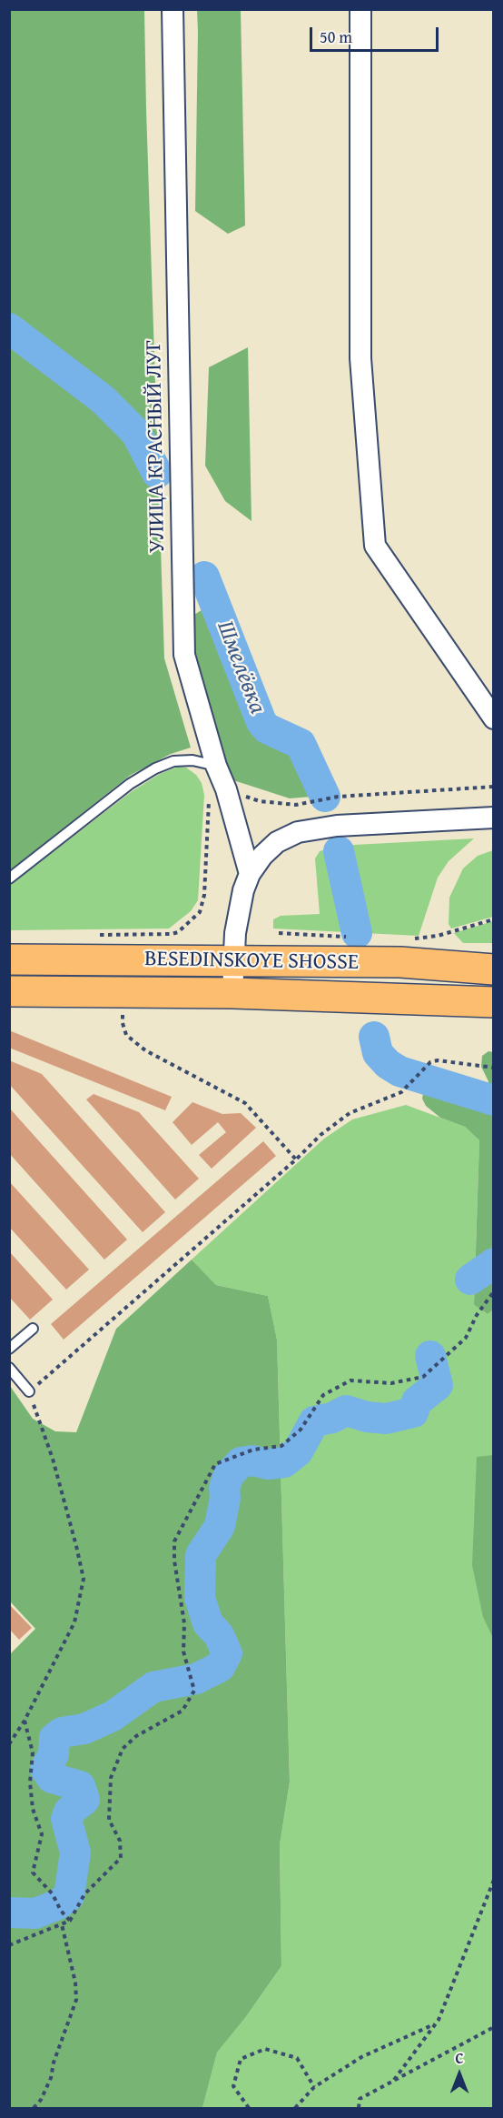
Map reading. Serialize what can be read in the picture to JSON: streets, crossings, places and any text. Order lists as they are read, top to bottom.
{
  "streets": {
    "main road": ["BESEDINSKOYE SHOSSE"],
    "street": ["УЛИЦА КРАСНЫЙ ЛУГ"]
  },
  "water": ["Шмелёвка"],
  "scale_bar": "50 m",
  "north": "top"
}
